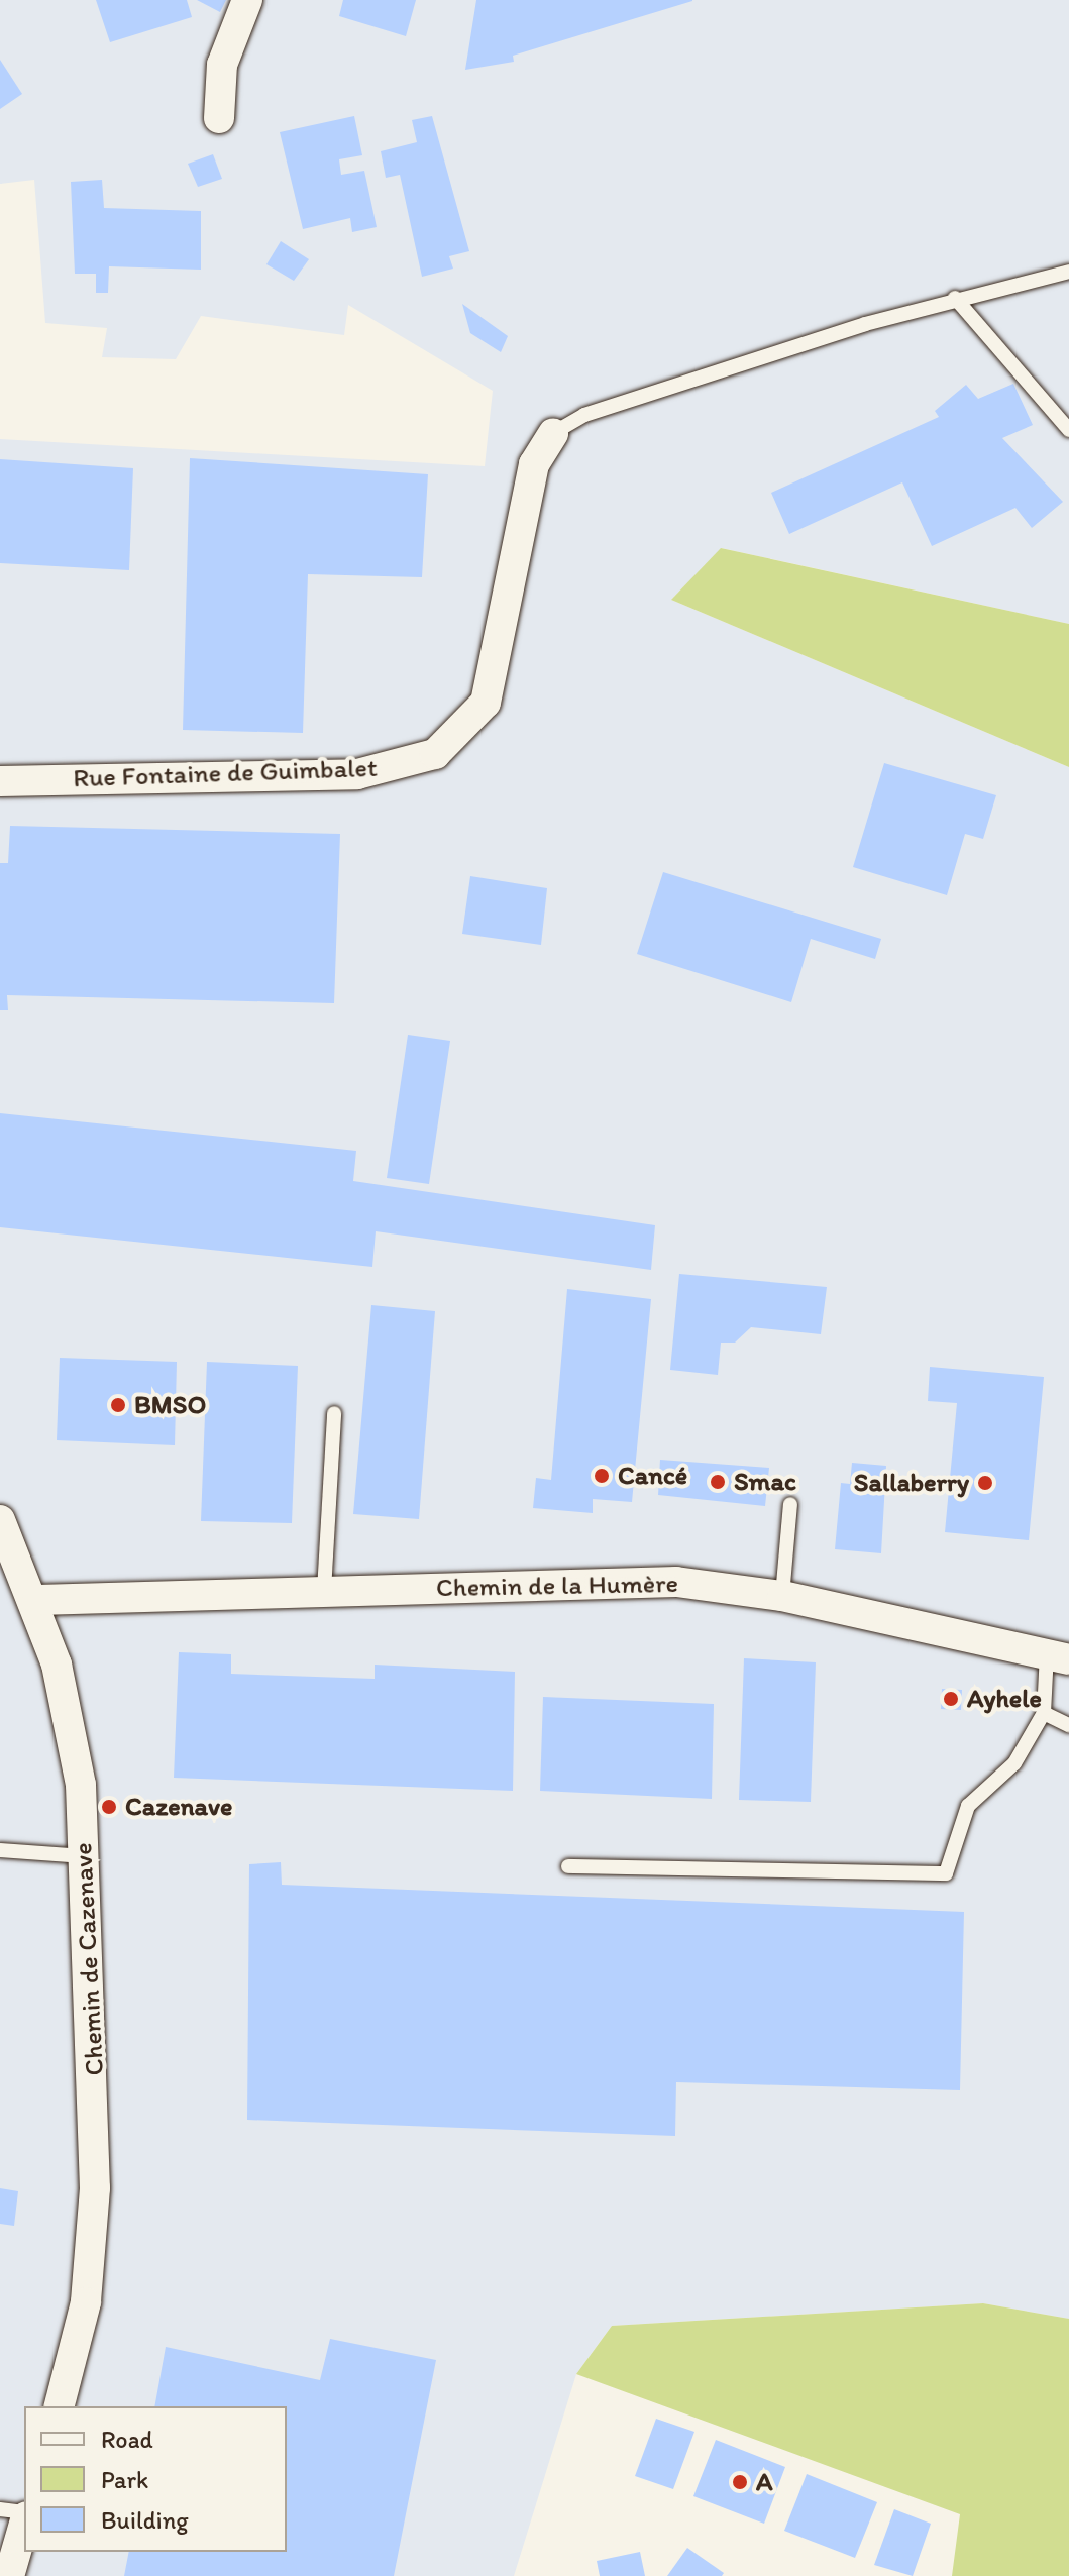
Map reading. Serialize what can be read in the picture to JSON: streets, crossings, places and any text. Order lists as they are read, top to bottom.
{
  "streets": {
    "street": ["Rue Fontaine de Guimbalet", "Chemin de la Humère", "Chemin de Cazenave"]
  },
  "crossings": [
    ["Chemin de la Humère", "Chemin de Cazenave"]
  ],
  "places": [
    "BMSO",
    "Cancé",
    "Smac",
    "Sallaberry",
    "Ayhele",
    "Cazenave",
    "A"
  ],
  "legend": ["Road", "Park", "Building"]
}
